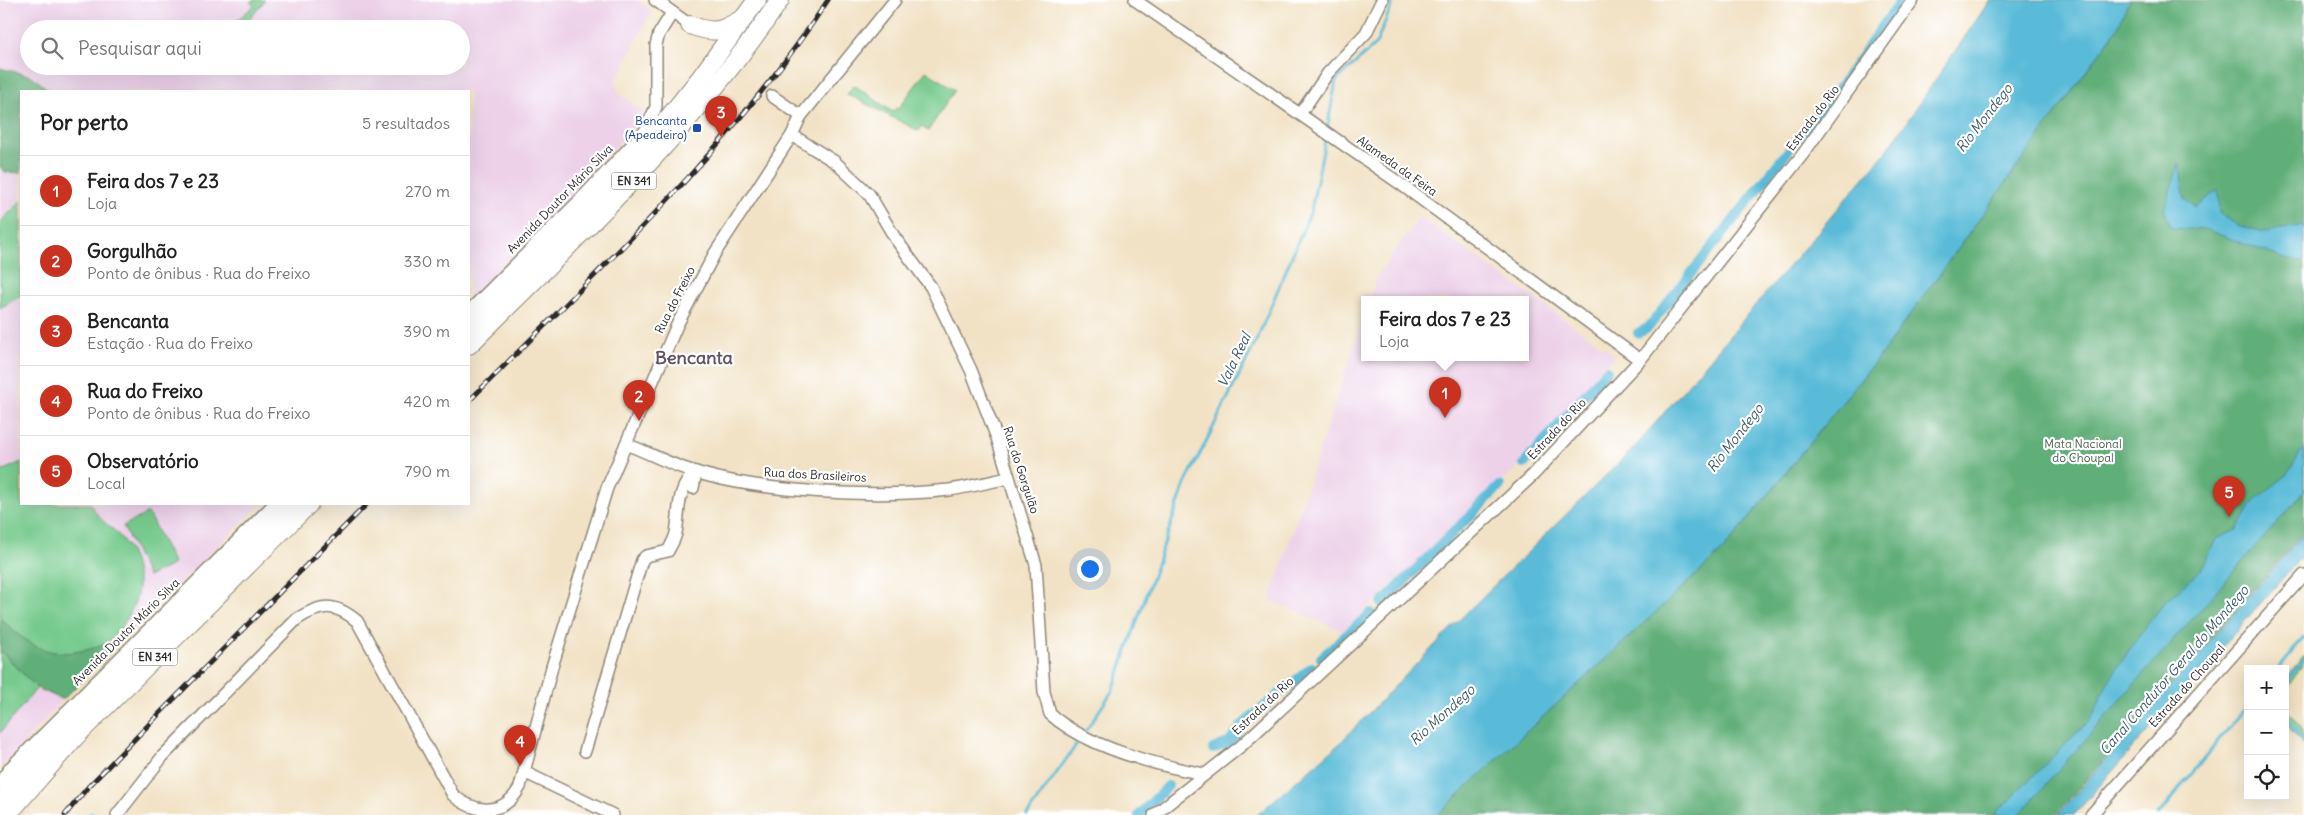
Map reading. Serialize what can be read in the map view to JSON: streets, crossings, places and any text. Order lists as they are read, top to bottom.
{
  "streets": {
    "highway": ["EN 341"],
    "street": [
      "Estrada do Rio",
      "Alameda da Feira",
      "Avenida Doutor Mário Silva",
      "Rua do Freixo",
      "Rua do Gorgulão",
      "Rua dos Brasileiros",
      "Estrada do Choupal"
    ]
  },
  "crossings": [
    ["Estrada do Rio", "Alameda da Feira"],
    ["Estrada do Rio", "Rua do Gorgulão"],
    ["Rua do Freixo", "Rua do Gorgulão"],
    ["Rua do Freixo", "Rua dos Brasileiros"],
    ["Rua do Gorgulão", "Rua dos Brasileiros"]
  ],
  "districts": ["Bencanta"],
  "water": ["Rio Mondego", "Vala Real", "Canal Condutor Geral do Mondego"],
  "parks": ["Mata Nacional do Choupal"],
  "places": {
    "transit": ["Bencanta (Apeadeiro)"]
  },
  "page": {
    "search": "Pesquisar aqui",
    "heading": ["Por perto", "5 resultados"],
    "pins": [
      "3",
      "1",
      "2",
      "5",
      "4"
    ],
    "list": [
      {
        "mark": "1",
        "name": "Feira dos 7 e 23",
        "note": "Loja",
        "value": "270 m"
      },
      {
        "mark": "2",
        "name": "Gorgulhão",
        "note": "Ponto de ônibus · Rua do Freixo",
        "value": "330 m"
      },
      {
        "mark": "3",
        "name": "Bencanta",
        "note": "Estação · Rua do Freixo",
        "value": "390 m"
      },
      {
        "mark": "4",
        "name": "Rua do Freixo",
        "note": "Ponto de ônibus · Rua do Freixo",
        "value": "420 m"
      },
      {
        "mark": "5",
        "name": "Observatório",
        "note": "Local",
        "value": "790 m"
      }
    ],
    "popup": ["Feira dos 7 e 23", "Loja"],
    "map_buttons": ["+", "−"]
  }
}
